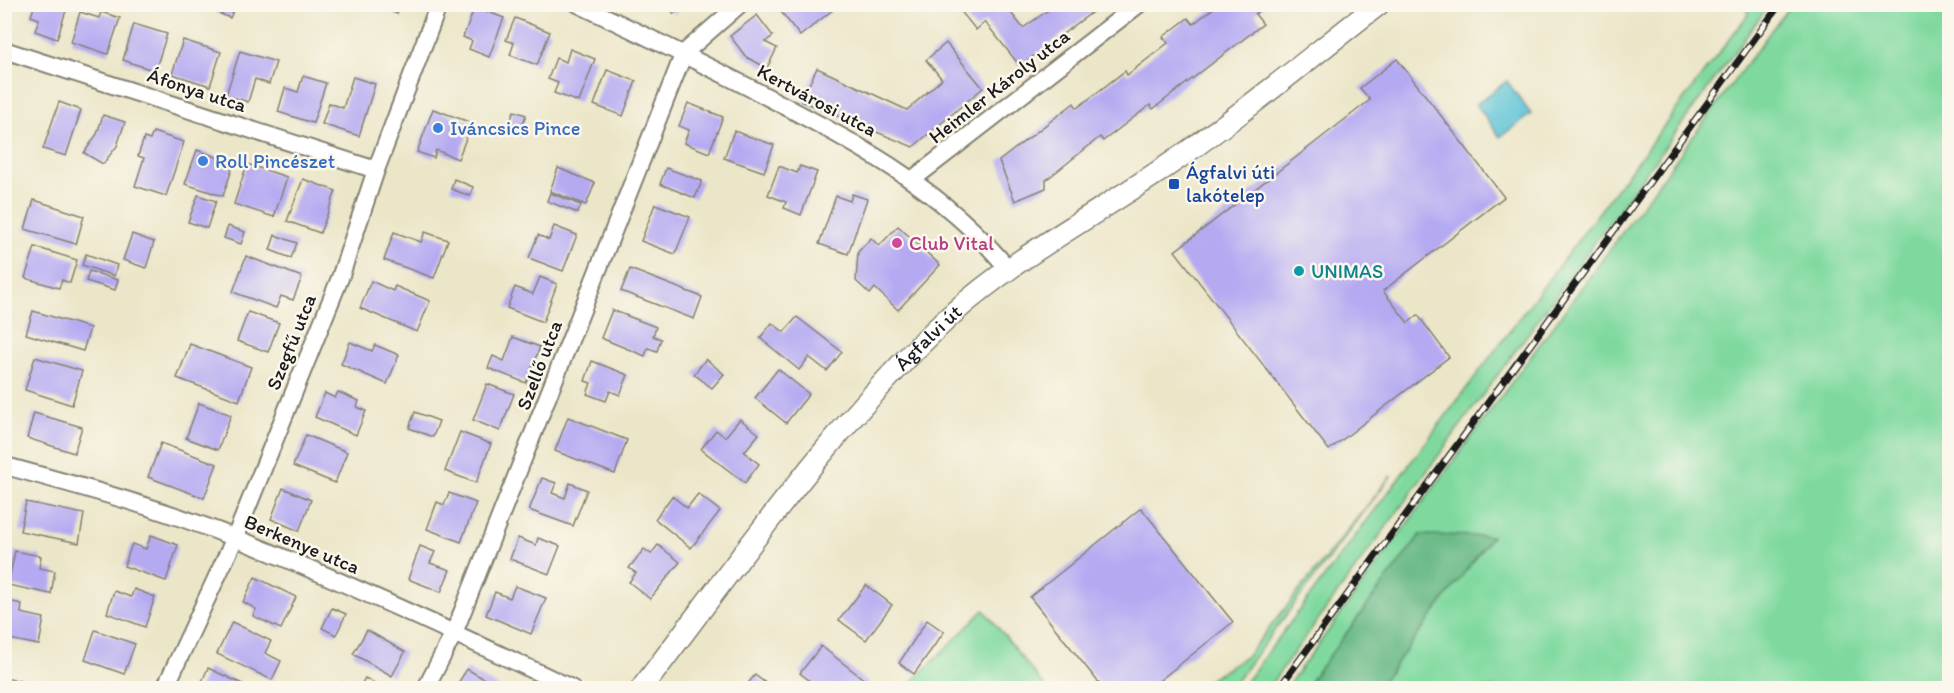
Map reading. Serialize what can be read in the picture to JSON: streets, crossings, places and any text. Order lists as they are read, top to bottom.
{
  "streets": {
    "street": [
      "Heimler Károly utca",
      "Áfonya utca",
      "Kertvárosi utca",
      "Ágfalvi út",
      "Szegfű utca",
      "Szellő utca",
      "Berkenye utca"
    ]
  },
  "crossings": [
    ["Heimler Károly utca", "Kertvárosi utca"],
    ["Áfonya utca", "Szegfű utca"],
    ["Kertvárosi utca", "Ágfalvi út"],
    ["Kertvárosi utca", "Szellő utca"],
    ["Szegfű utca", "Berkenye utca"],
    ["Szellő utca", "Berkenye utca"]
  ],
  "places": {
    "other": [
      "Iváncsics Pince",
      "Roll Pincészet",
      "Club Vital",
      "UNIMAS"
    ],
    "transit": ["Ágfalvi úti lakótelep"]
  }
}
